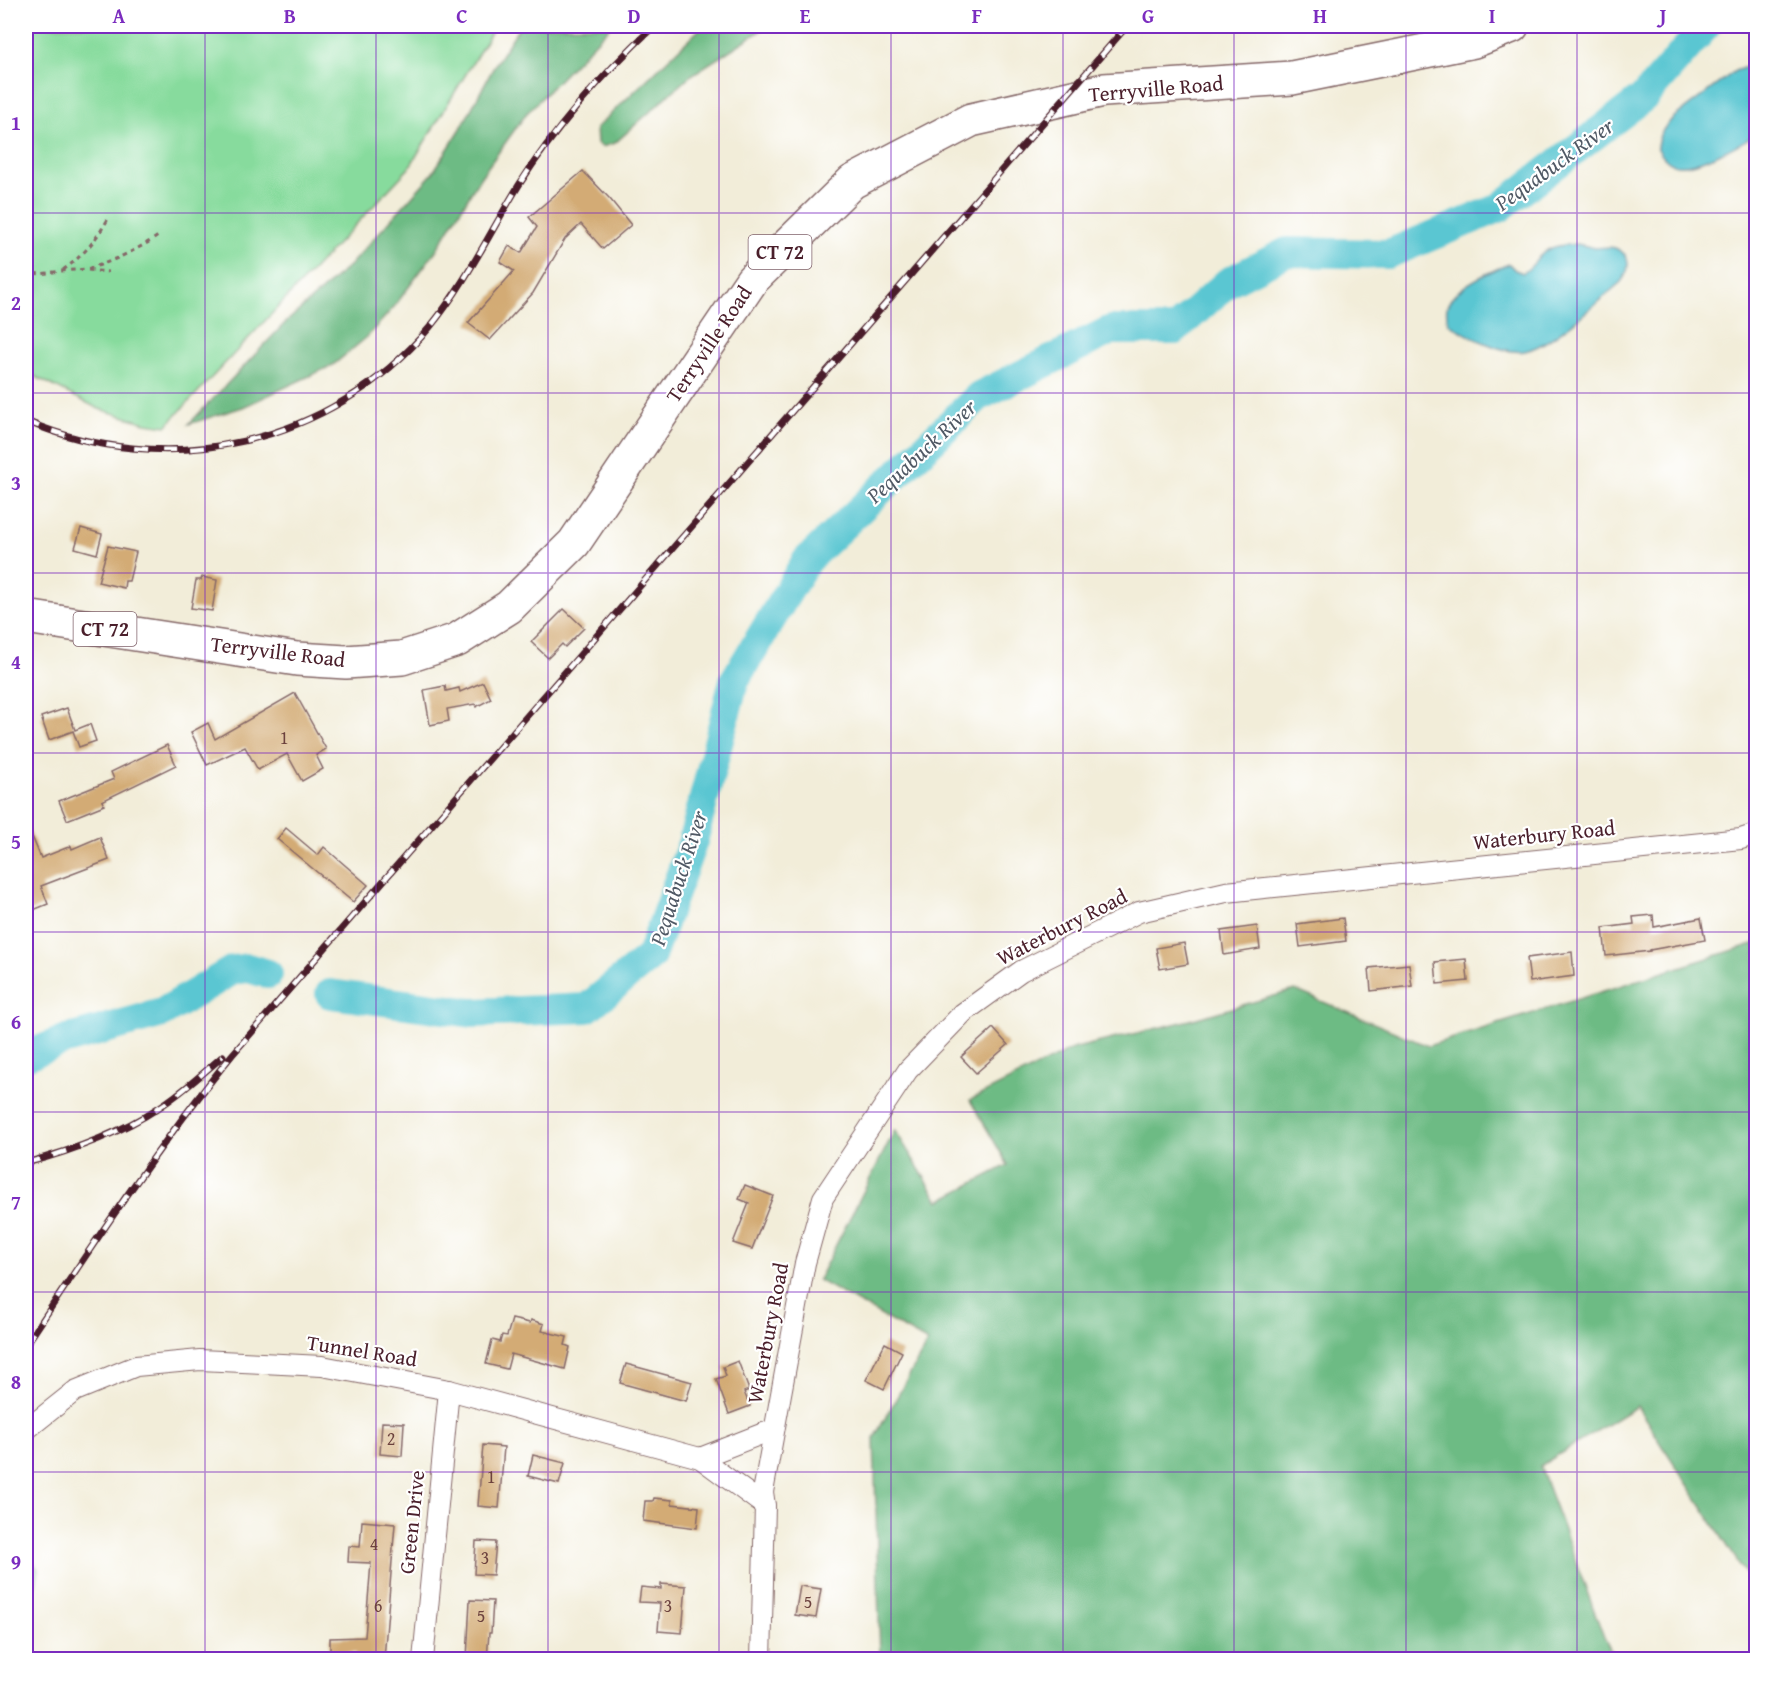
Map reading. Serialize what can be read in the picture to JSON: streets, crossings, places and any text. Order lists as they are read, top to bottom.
{
  "streets": {
    "highway": ["Terryville Road", "CT 72"],
    "street": ["Waterbury Road", "Tunnel Road", "Green Drive"]
  },
  "crossings": [
    ["Waterbury Road", "Tunnel Road"],
    ["Tunnel Road", "Green Drive"]
  ],
  "water": ["Pequabuck River"],
  "house_numbers": [
    "1",
    "2",
    "1",
    "4",
    "3",
    "5",
    "6",
    "3",
    "5"
  ],
  "grid": {
    "columns": [
      "A",
      "B",
      "C",
      "D",
      "E",
      "F",
      "G",
      "H",
      "I",
      "J"
    ],
    "rows": [
      "1",
      "2",
      "3",
      "4",
      "5",
      "6",
      "7",
      "8",
      "9"
    ]
  }
}
